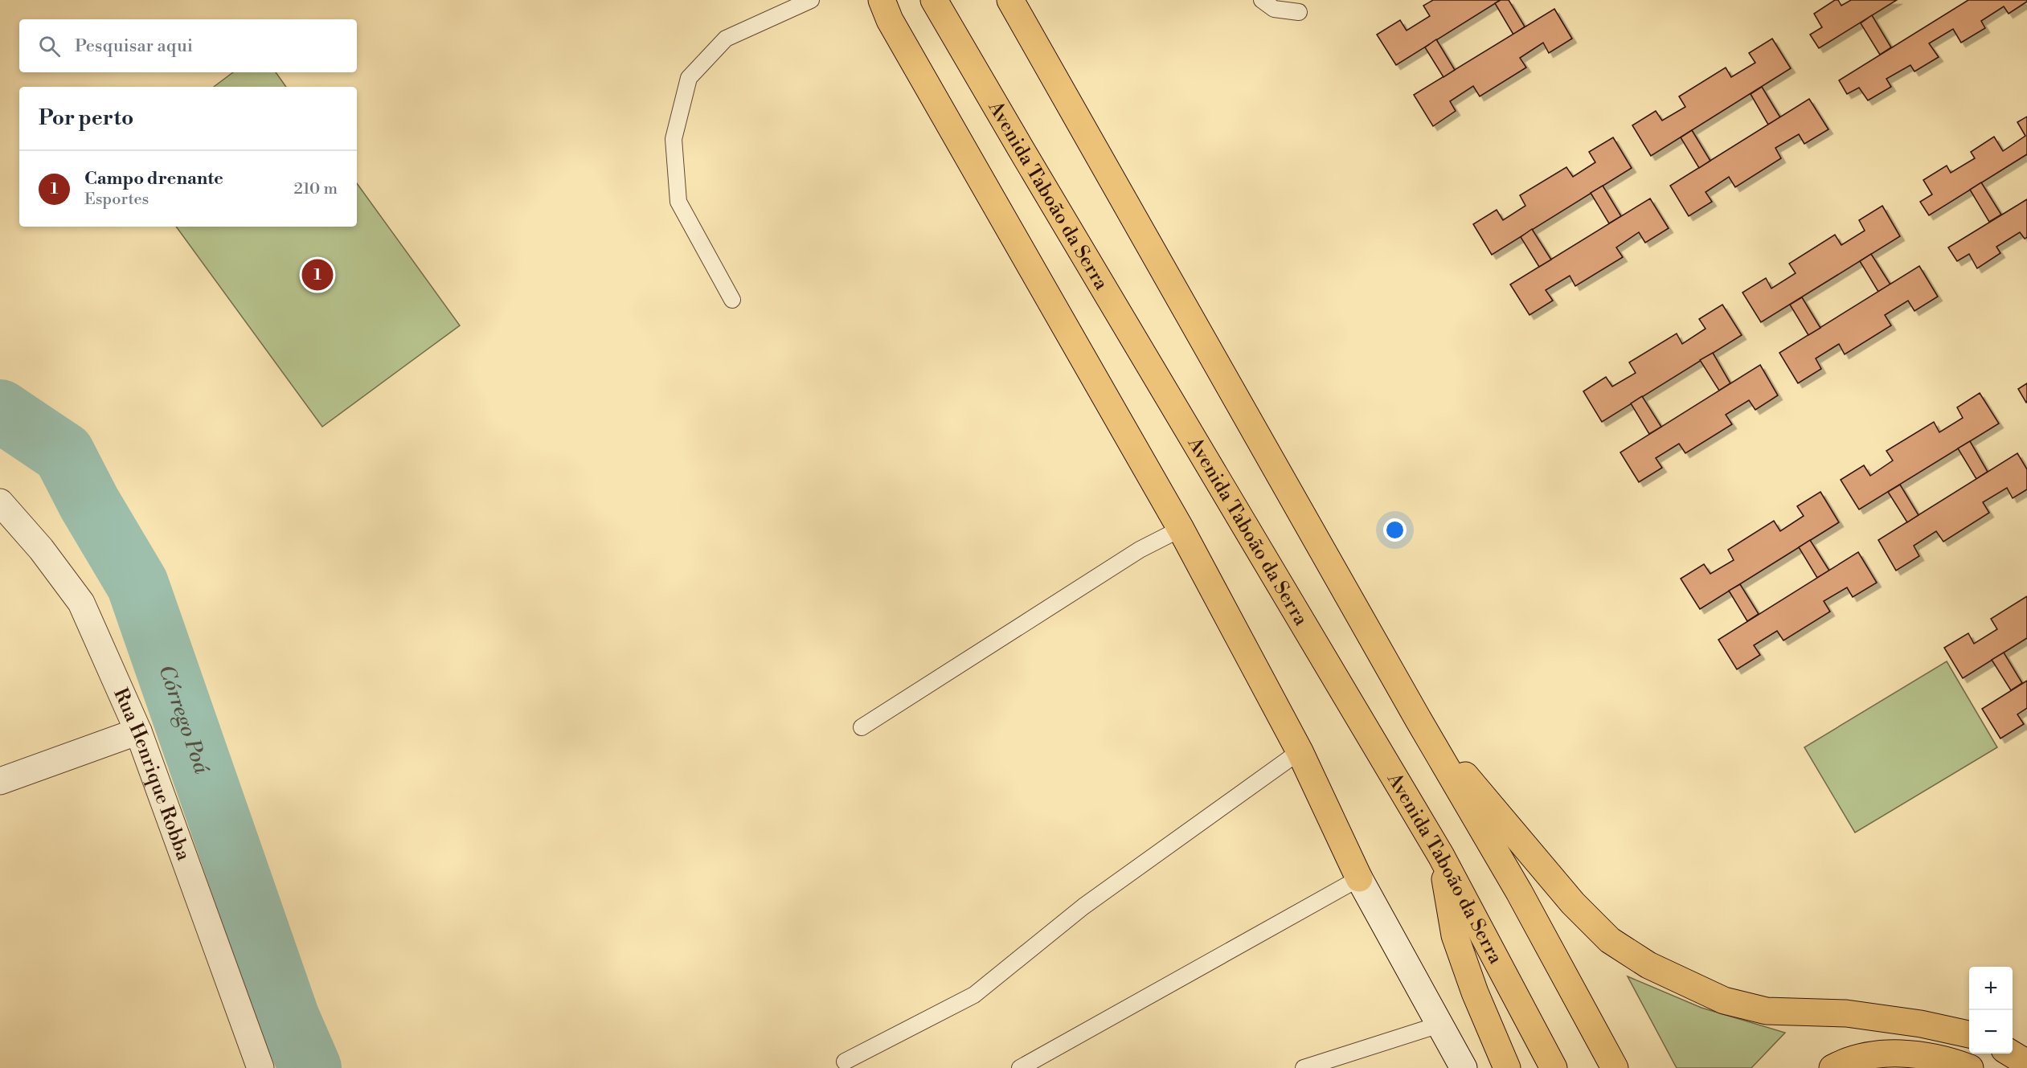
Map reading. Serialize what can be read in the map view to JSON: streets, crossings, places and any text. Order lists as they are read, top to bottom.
{
  "streets": {
    "highway": ["Avenida Taboão da Serra"],
    "street": ["Rua Henrique Robba"]
  },
  "water": ["Córrego Poá"],
  "page": {
    "search": "Pesquisar aqui",
    "heading": "Por perto",
    "list": [
      {
        "mark": "1",
        "name": "Campo drenante",
        "note": "Esportes",
        "value": "210 m"
      }
    ],
    "pins": "1",
    "map_buttons": ["+", "−"]
  }
}
